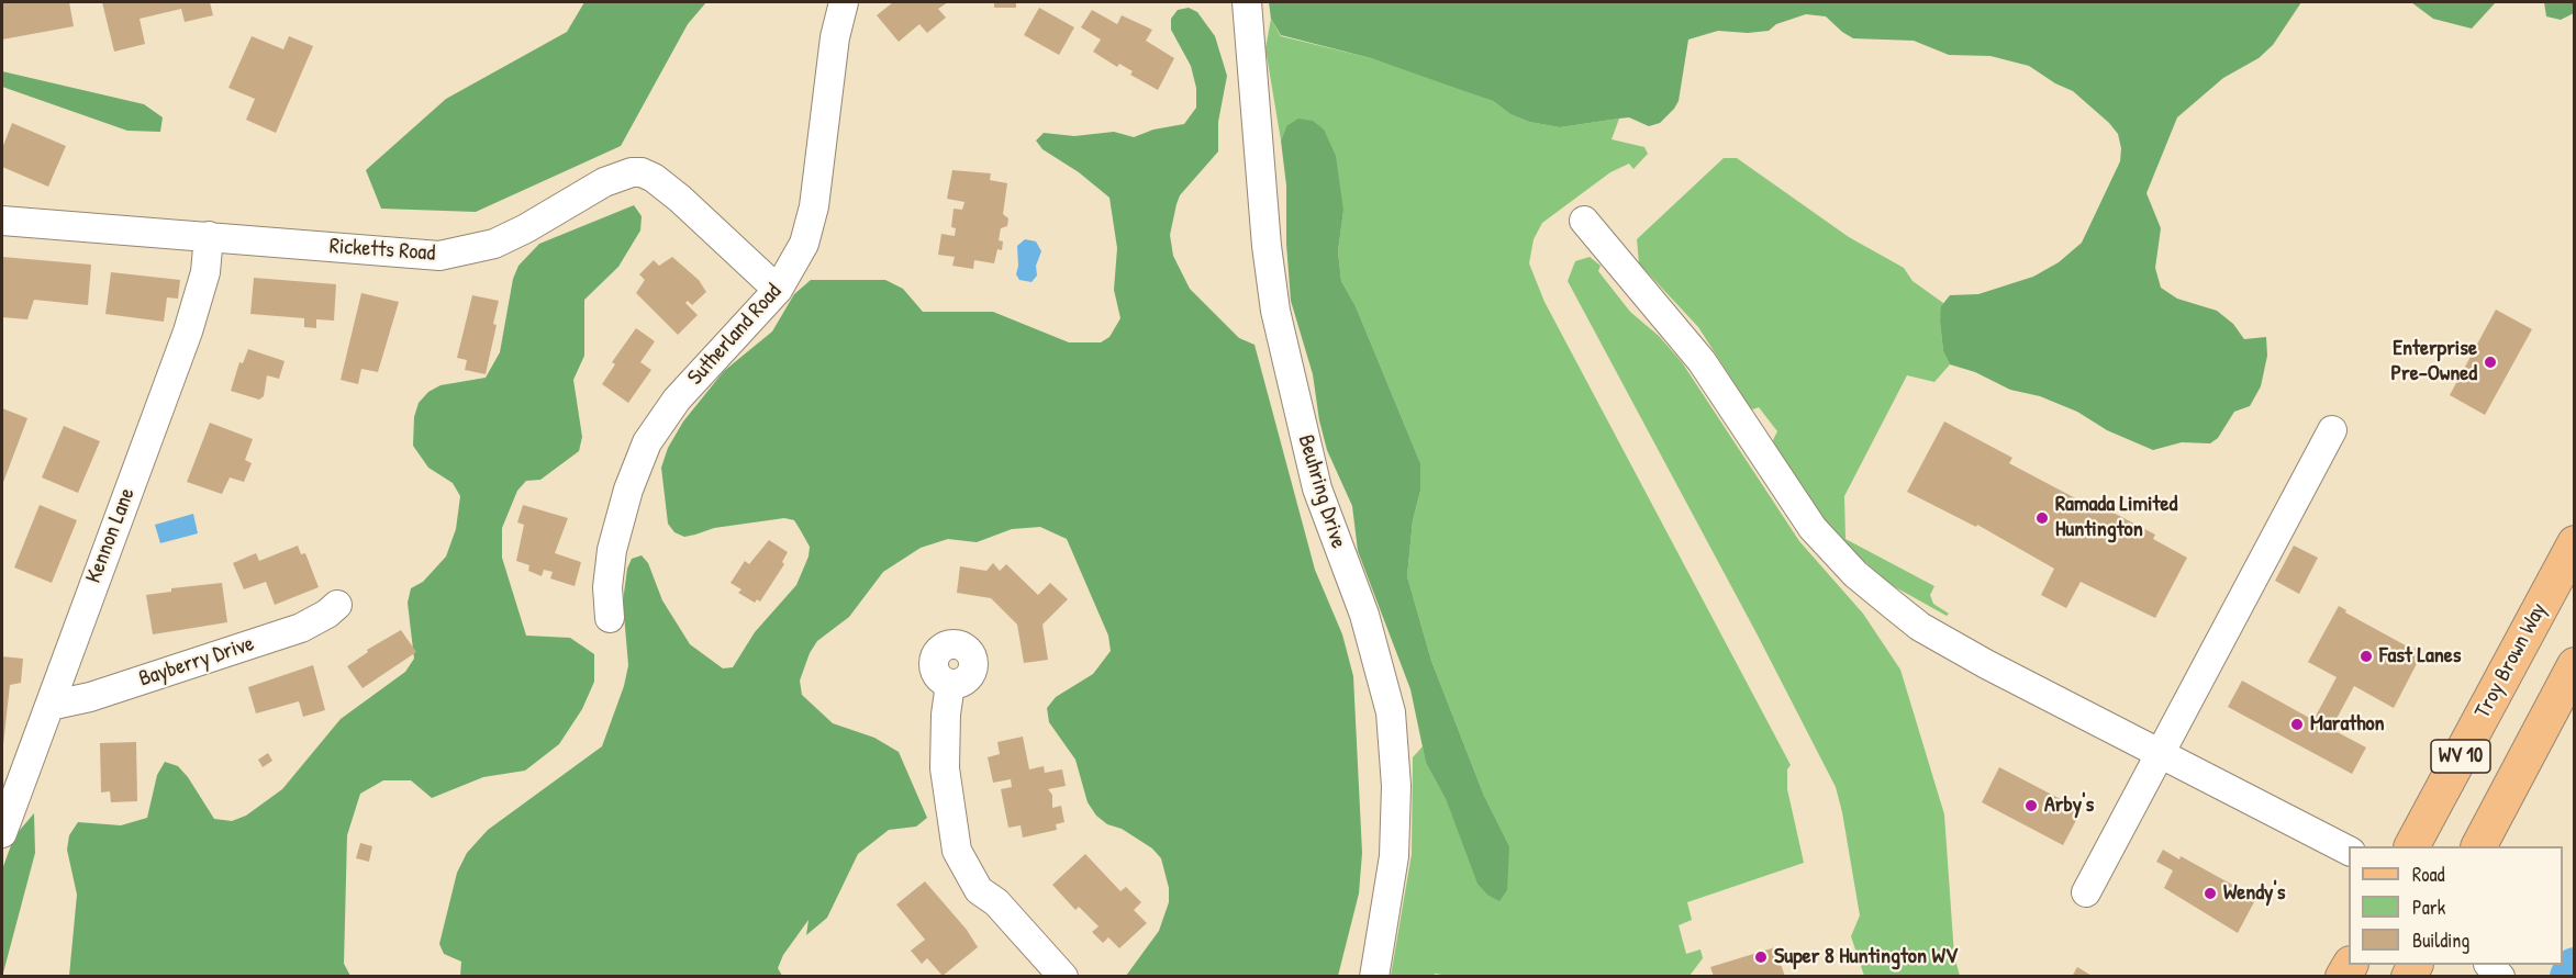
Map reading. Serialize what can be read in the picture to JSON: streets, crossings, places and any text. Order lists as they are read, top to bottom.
{
  "streets": {
    "main road": ["Troy Brown Way", "WV 10"],
    "street": [
      "Ricketts Road",
      "Sutherland Road",
      "Beuhring Drive",
      "Kennon Lane",
      "Bayberry Drive"
    ]
  },
  "crossings": [
    ["Ricketts Road", "Sutherland Road"],
    ["Ricketts Road", "Kennon Lane"],
    ["Kennon Lane", "Bayberry Drive"]
  ],
  "places": [
    "Enterprise Pre-Owned",
    "Ramada Limited Huntington",
    "Fast Lanes",
    "Marathon",
    "Arby's",
    "Wendy's",
    "Super 8 Huntington WV"
  ],
  "legend": ["Road", "Park", "Building"]
}
